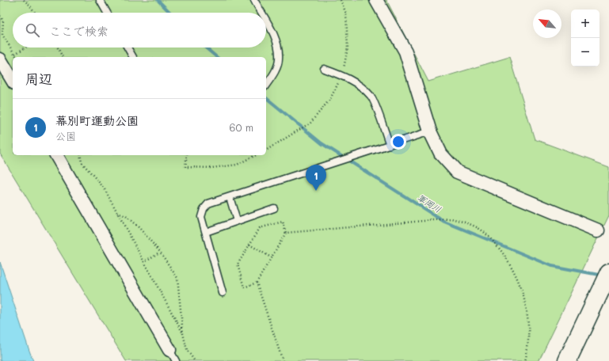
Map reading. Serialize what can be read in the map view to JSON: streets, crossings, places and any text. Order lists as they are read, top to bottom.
{
  "water": ["軍岡川"],
  "north": "top left",
  "page": {
    "map_buttons": ["+", "−"],
    "search": "ここで検索",
    "heading": "周辺",
    "list": [
      {
        "mark": "1",
        "name": "幕別町運動公園",
        "note": "公園",
        "value": "60 m"
      }
    ],
    "pins": "1"
  }
}
